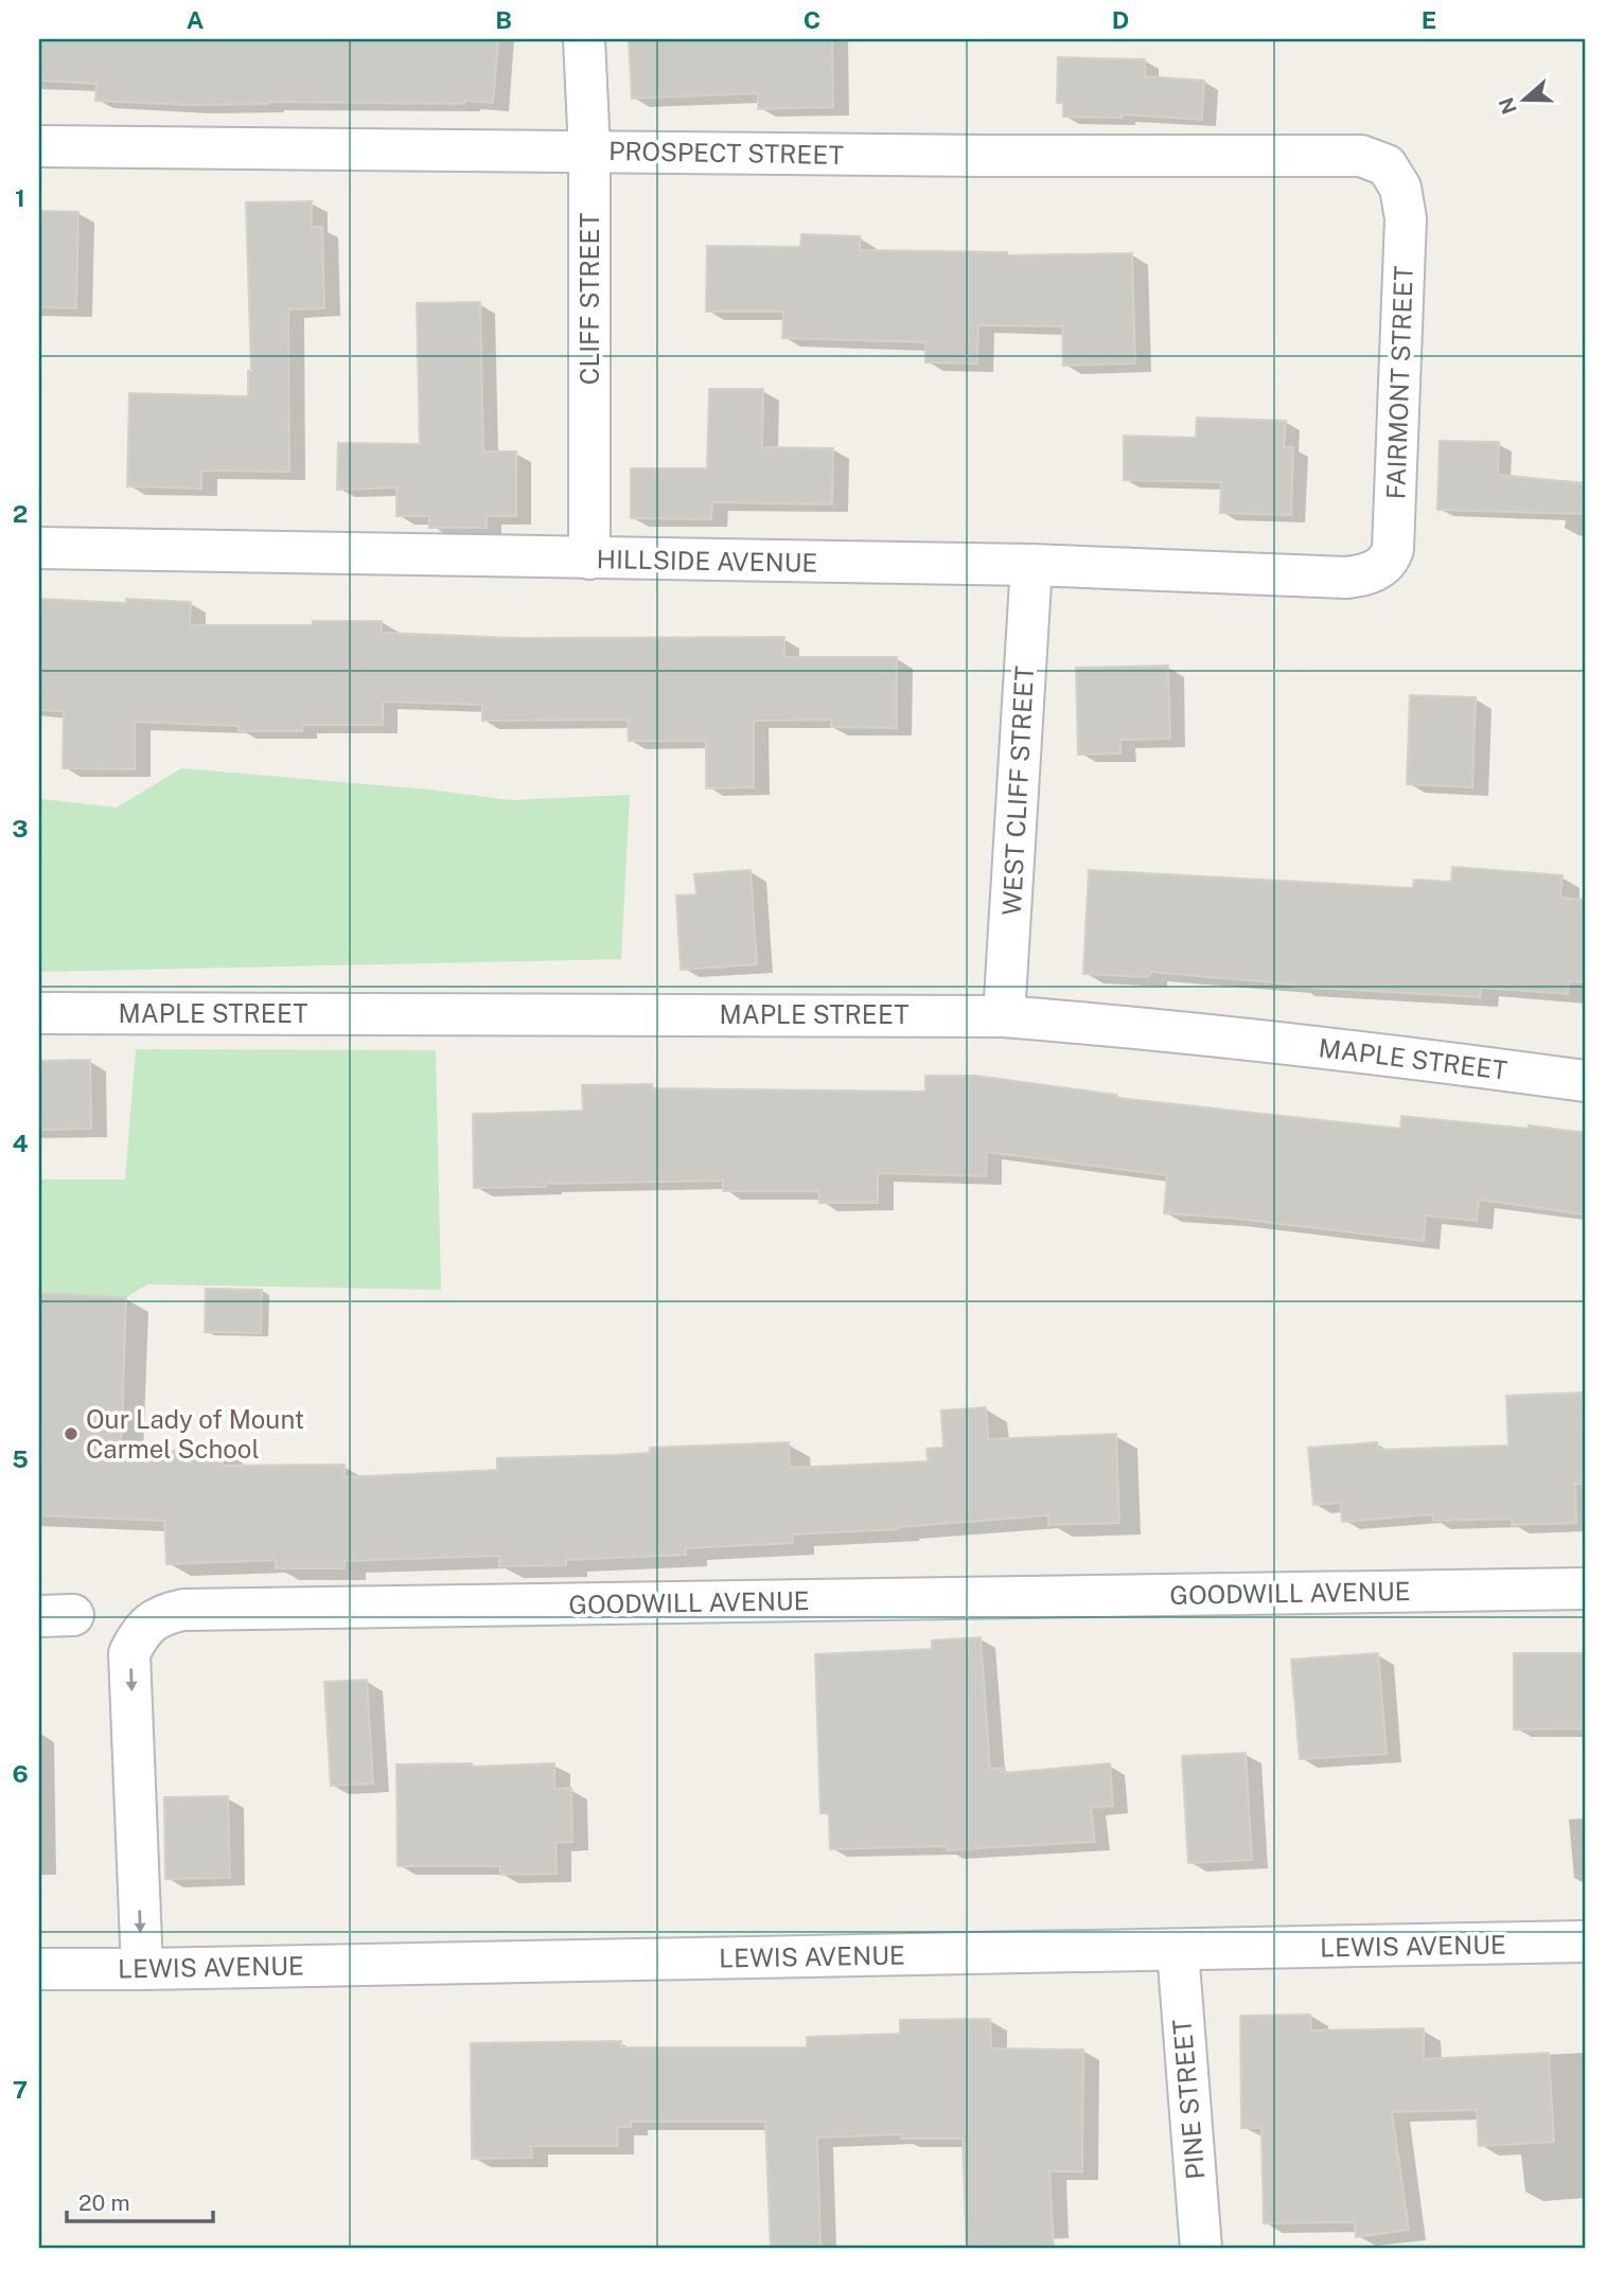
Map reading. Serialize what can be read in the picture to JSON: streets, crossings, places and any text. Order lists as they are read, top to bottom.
{
  "streets": {
    "street": [
      "PROSPECT STREET",
      "CLIFF STREET",
      "FAIRMONT STREET",
      "HILLSIDE AVENUE",
      "WEST CLIFF STREET",
      "MAPLE STREET",
      "GOODWILL AVENUE",
      "LEWIS AVENUE",
      "PINE STREET"
    ]
  },
  "crossings": [
    ["PROSPECT STREET", "CLIFF STREET"],
    ["PROSPECT STREET", "FAIRMONT STREET"],
    ["CLIFF STREET", "HILLSIDE AVENUE"],
    ["FAIRMONT STREET", "HILLSIDE AVENUE"],
    ["HILLSIDE AVENUE", "WEST CLIFF STREET"],
    ["WEST CLIFF STREET", "MAPLE STREET"],
    ["GOODWILL AVENUE", "LEWIS AVENUE"],
    ["LEWIS AVENUE", "PINE STREET"]
  ],
  "one_way": ["GOODWILL AVENUE"],
  "places": ["Our Lady of Mount Carmel School"],
  "scale_bar": "20 m",
  "north": "left",
  "grid": {
    "columns": [
      "A",
      "B",
      "C",
      "D",
      "E"
    ],
    "rows": [
      "1",
      "2",
      "3",
      "4",
      "5",
      "6",
      "7"
    ]
  }
}
